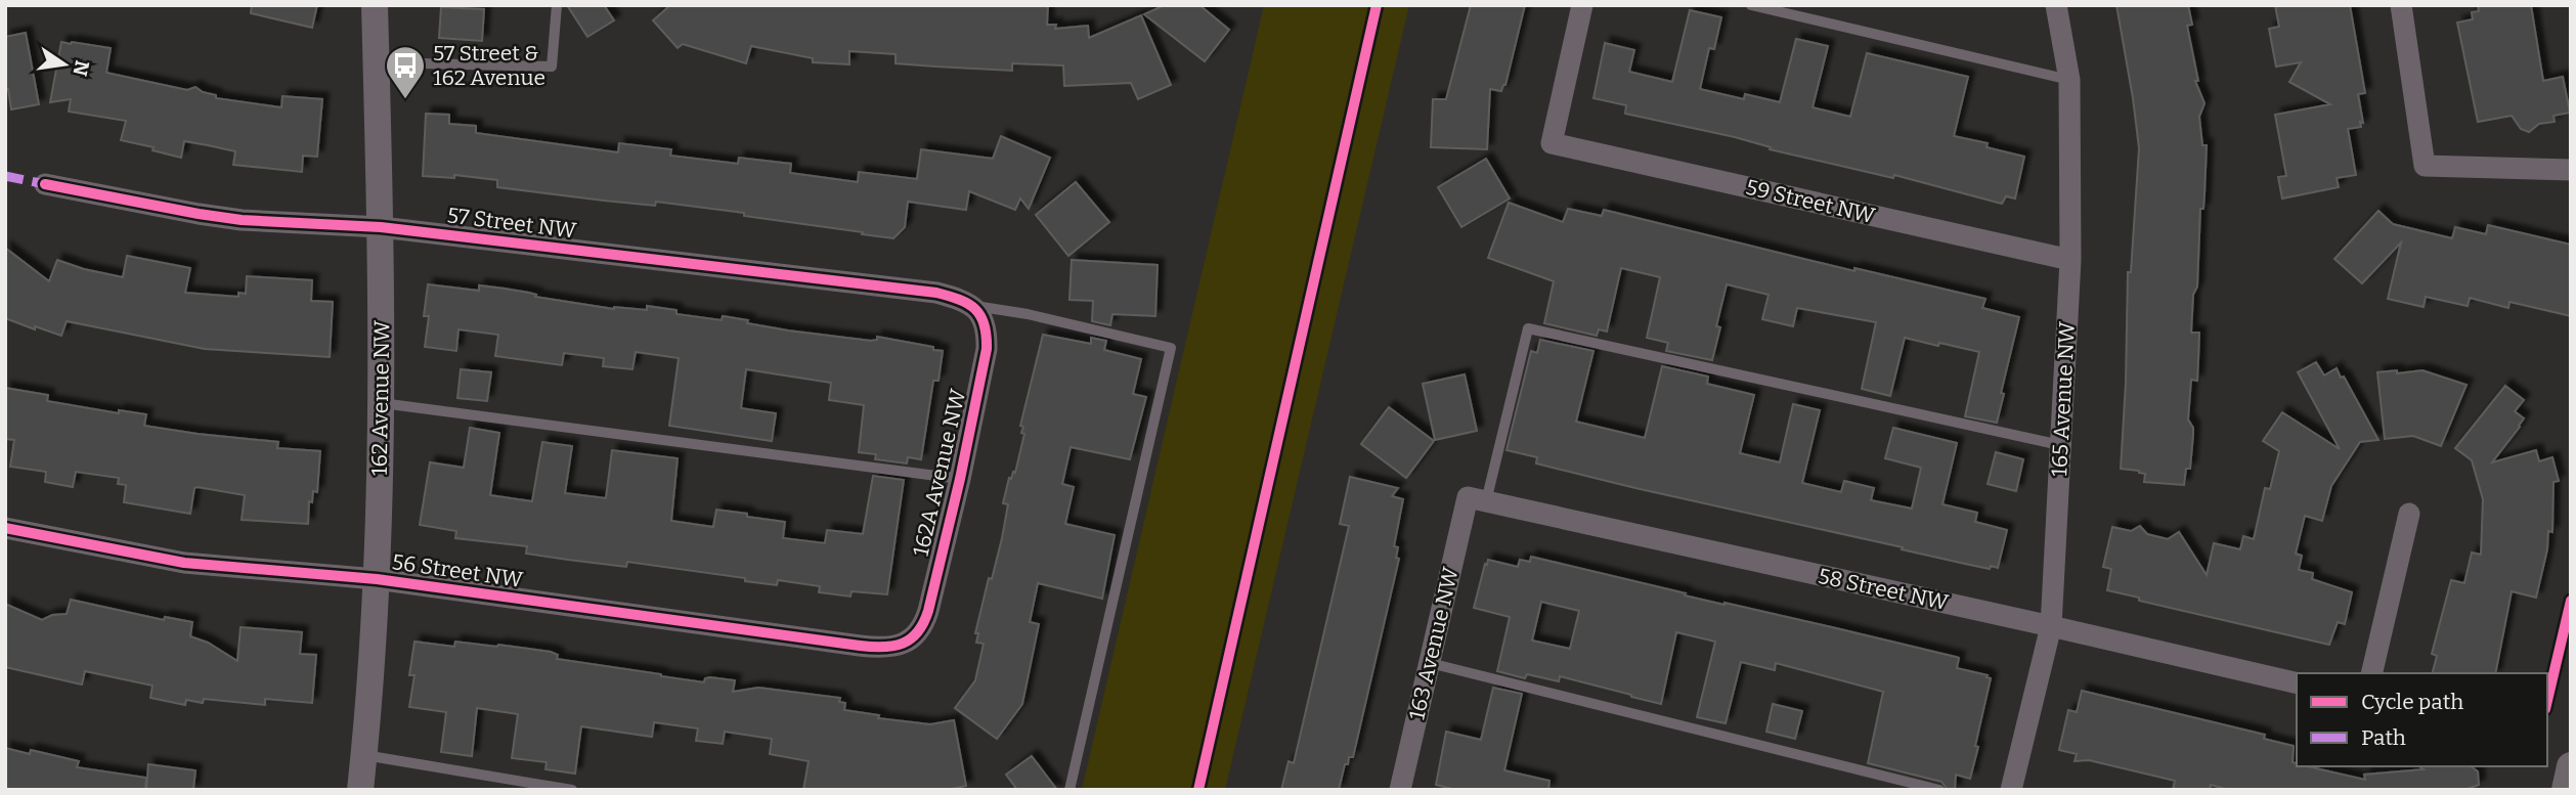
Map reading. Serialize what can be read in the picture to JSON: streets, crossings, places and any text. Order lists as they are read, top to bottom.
{
  "streets": {
    "street": [
      "59 Street NW",
      "57 Street NW",
      "162 Avenue NW",
      "165 Avenue NW",
      "162A Avenue NW",
      "56 Street NW",
      "58 Street NW",
      "163 Avenue NW"
    ]
  },
  "crossings": [
    ["59 Street NW", "165 Avenue NW"],
    ["57 Street NW", "162 Avenue NW"],
    ["57 Street NW", "162A Avenue NW"],
    ["162 Avenue NW", "56 Street NW"],
    ["165 Avenue NW", "58 Street NW"],
    ["162A Avenue NW", "56 Street NW"],
    ["58 Street NW", "163 Avenue NW"]
  ],
  "places": {
    "bus stop": ["57 Street & 162 Avenue"]
  },
  "legend": ["Cycle path", "Path"],
  "north": "right"
}
